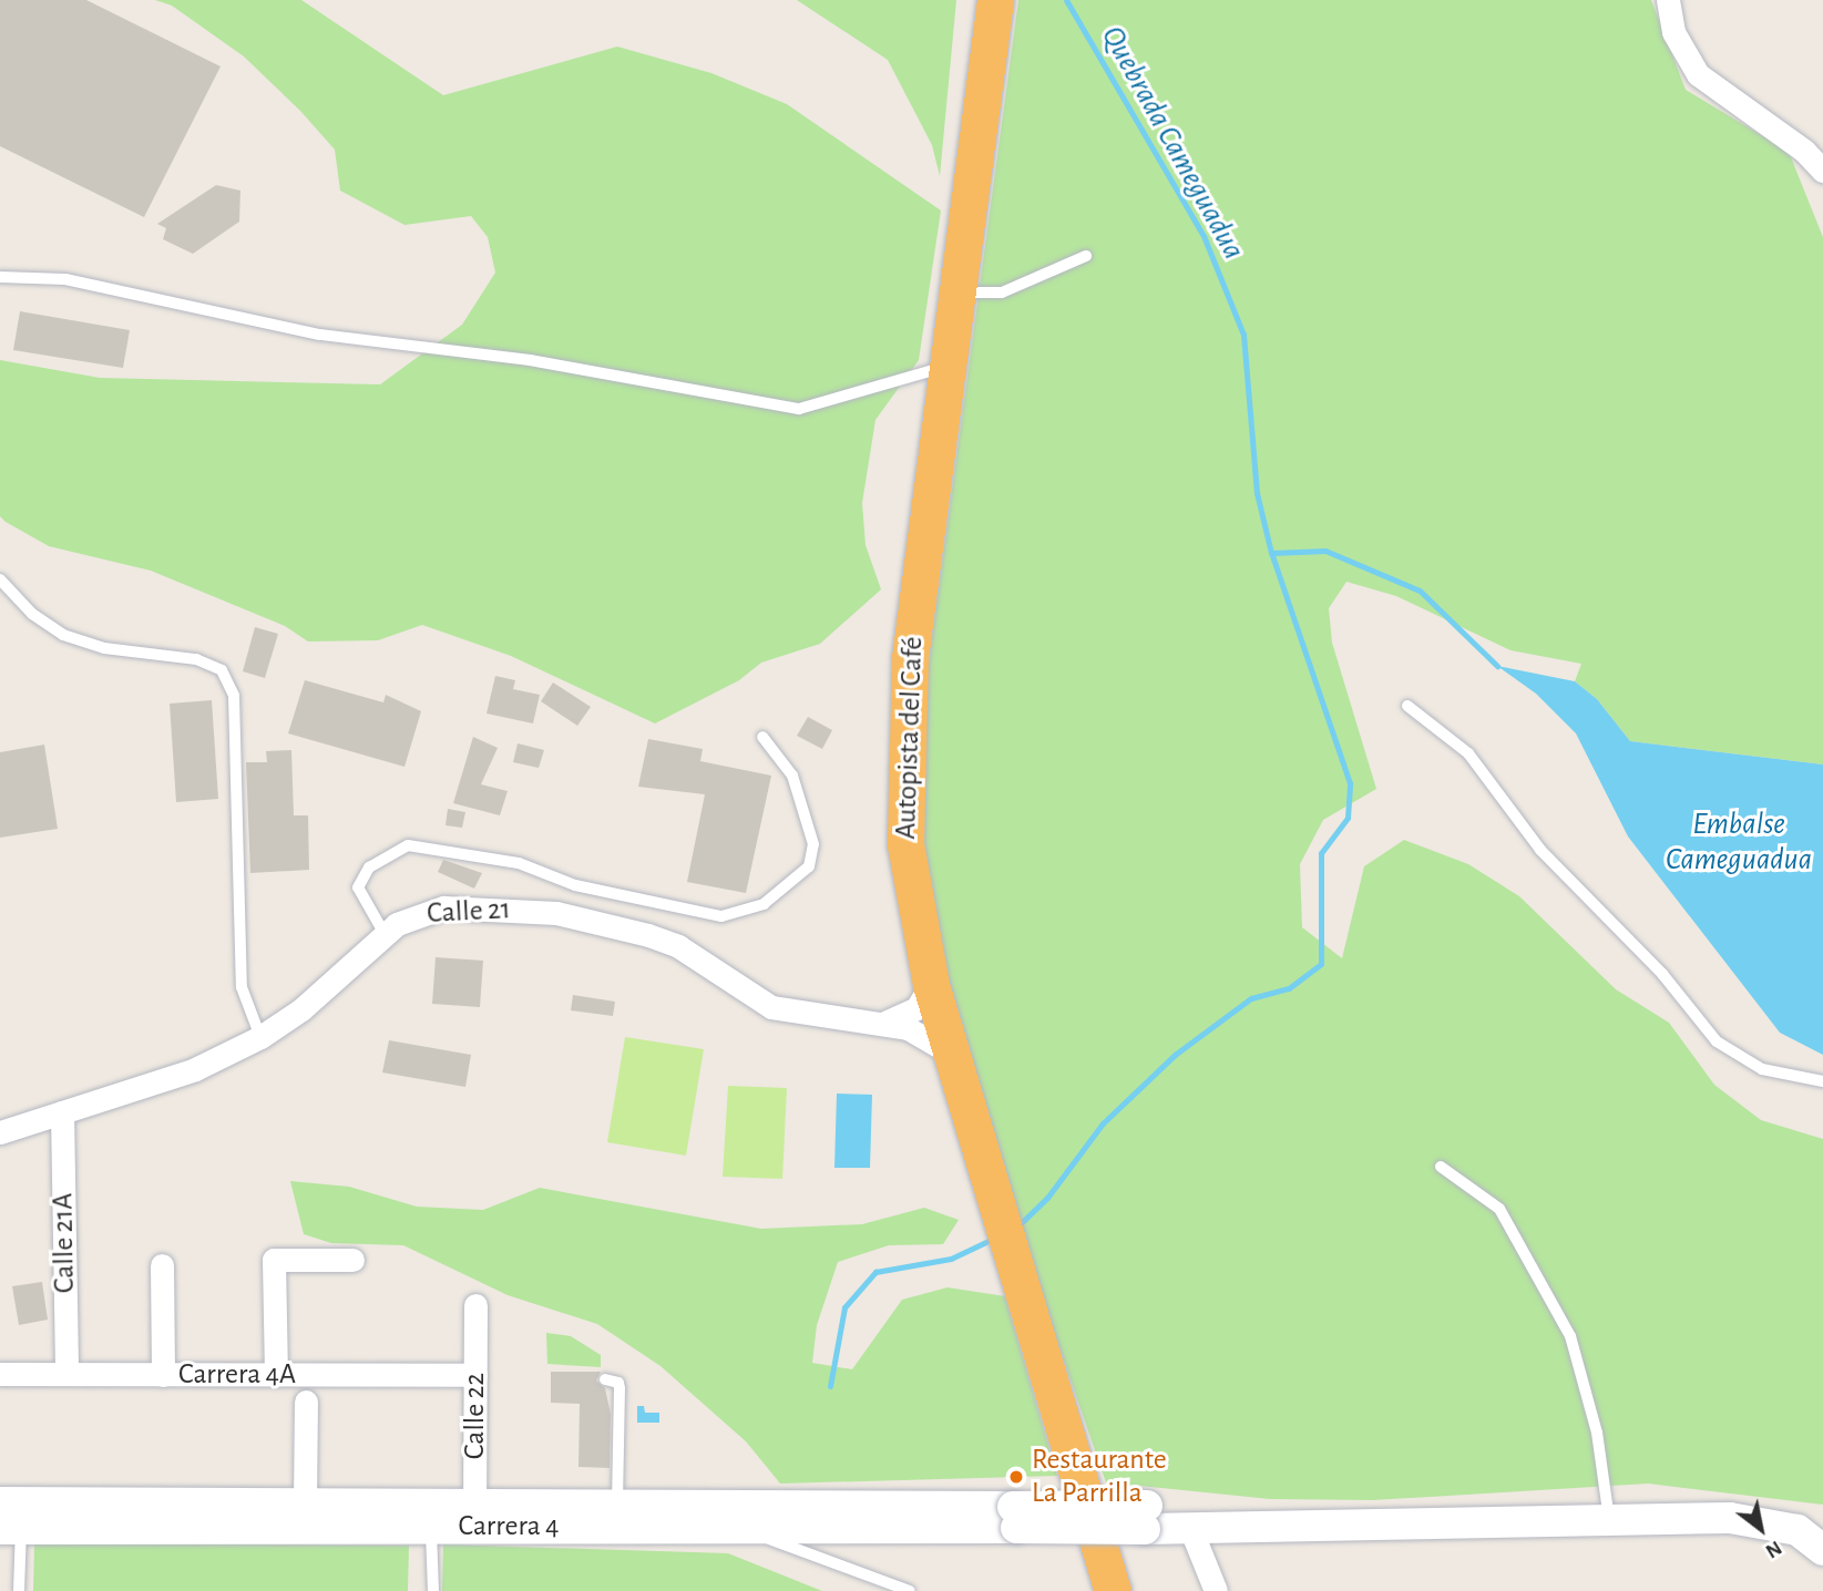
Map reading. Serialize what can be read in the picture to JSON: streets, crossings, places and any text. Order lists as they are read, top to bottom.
{
  "streets": {
    "highway": ["Autopista del Café"],
    "main road": ["Carrera 4"],
    "street": [
      "Calle 21",
      "Calle 21A",
      "Carrera 4A",
      "Calle 22"
    ]
  },
  "crossings": [
    ["Autopista del Café", "Calle 21"],
    ["Calle 21", "Calle 21A"],
    ["Calle 21A", "Carrera 4A"],
    ["Carrera 4A", "Calle 22"],
    ["Calle 22", "Carrera 4"]
  ],
  "water": ["Quebrada Cameguadua", "Embalse Cameguadua"],
  "places": ["Restaurante La Parrilla"],
  "north": "bottom right"
}
